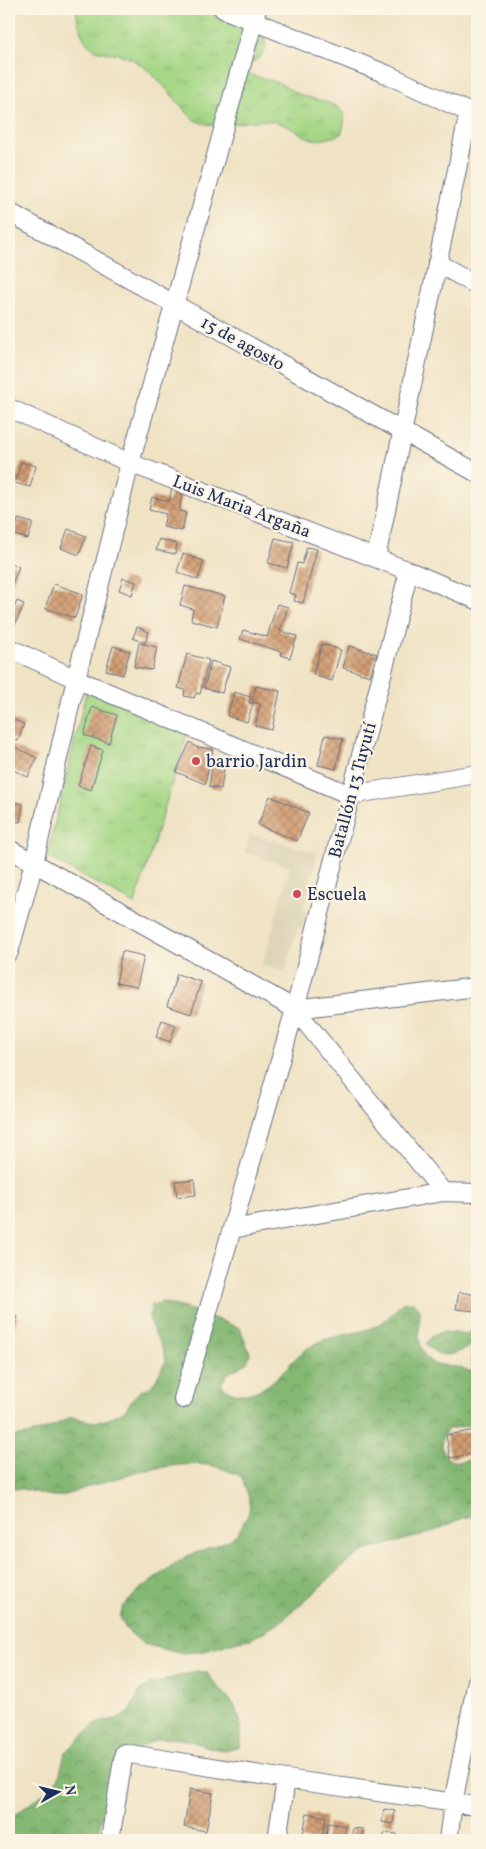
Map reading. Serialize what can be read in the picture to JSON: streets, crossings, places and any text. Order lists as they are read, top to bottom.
{
  "streets": {
    "street": ["15 de agosto", "Luis Maria Argaña", "Batallón 13 Tuyutí"]
  },
  "crossings": [
    ["Luis Maria Argaña", "Batallón 13 Tuyutí"]
  ],
  "places": ["barrio Jardin", "Escuela"],
  "north": "right"
}
